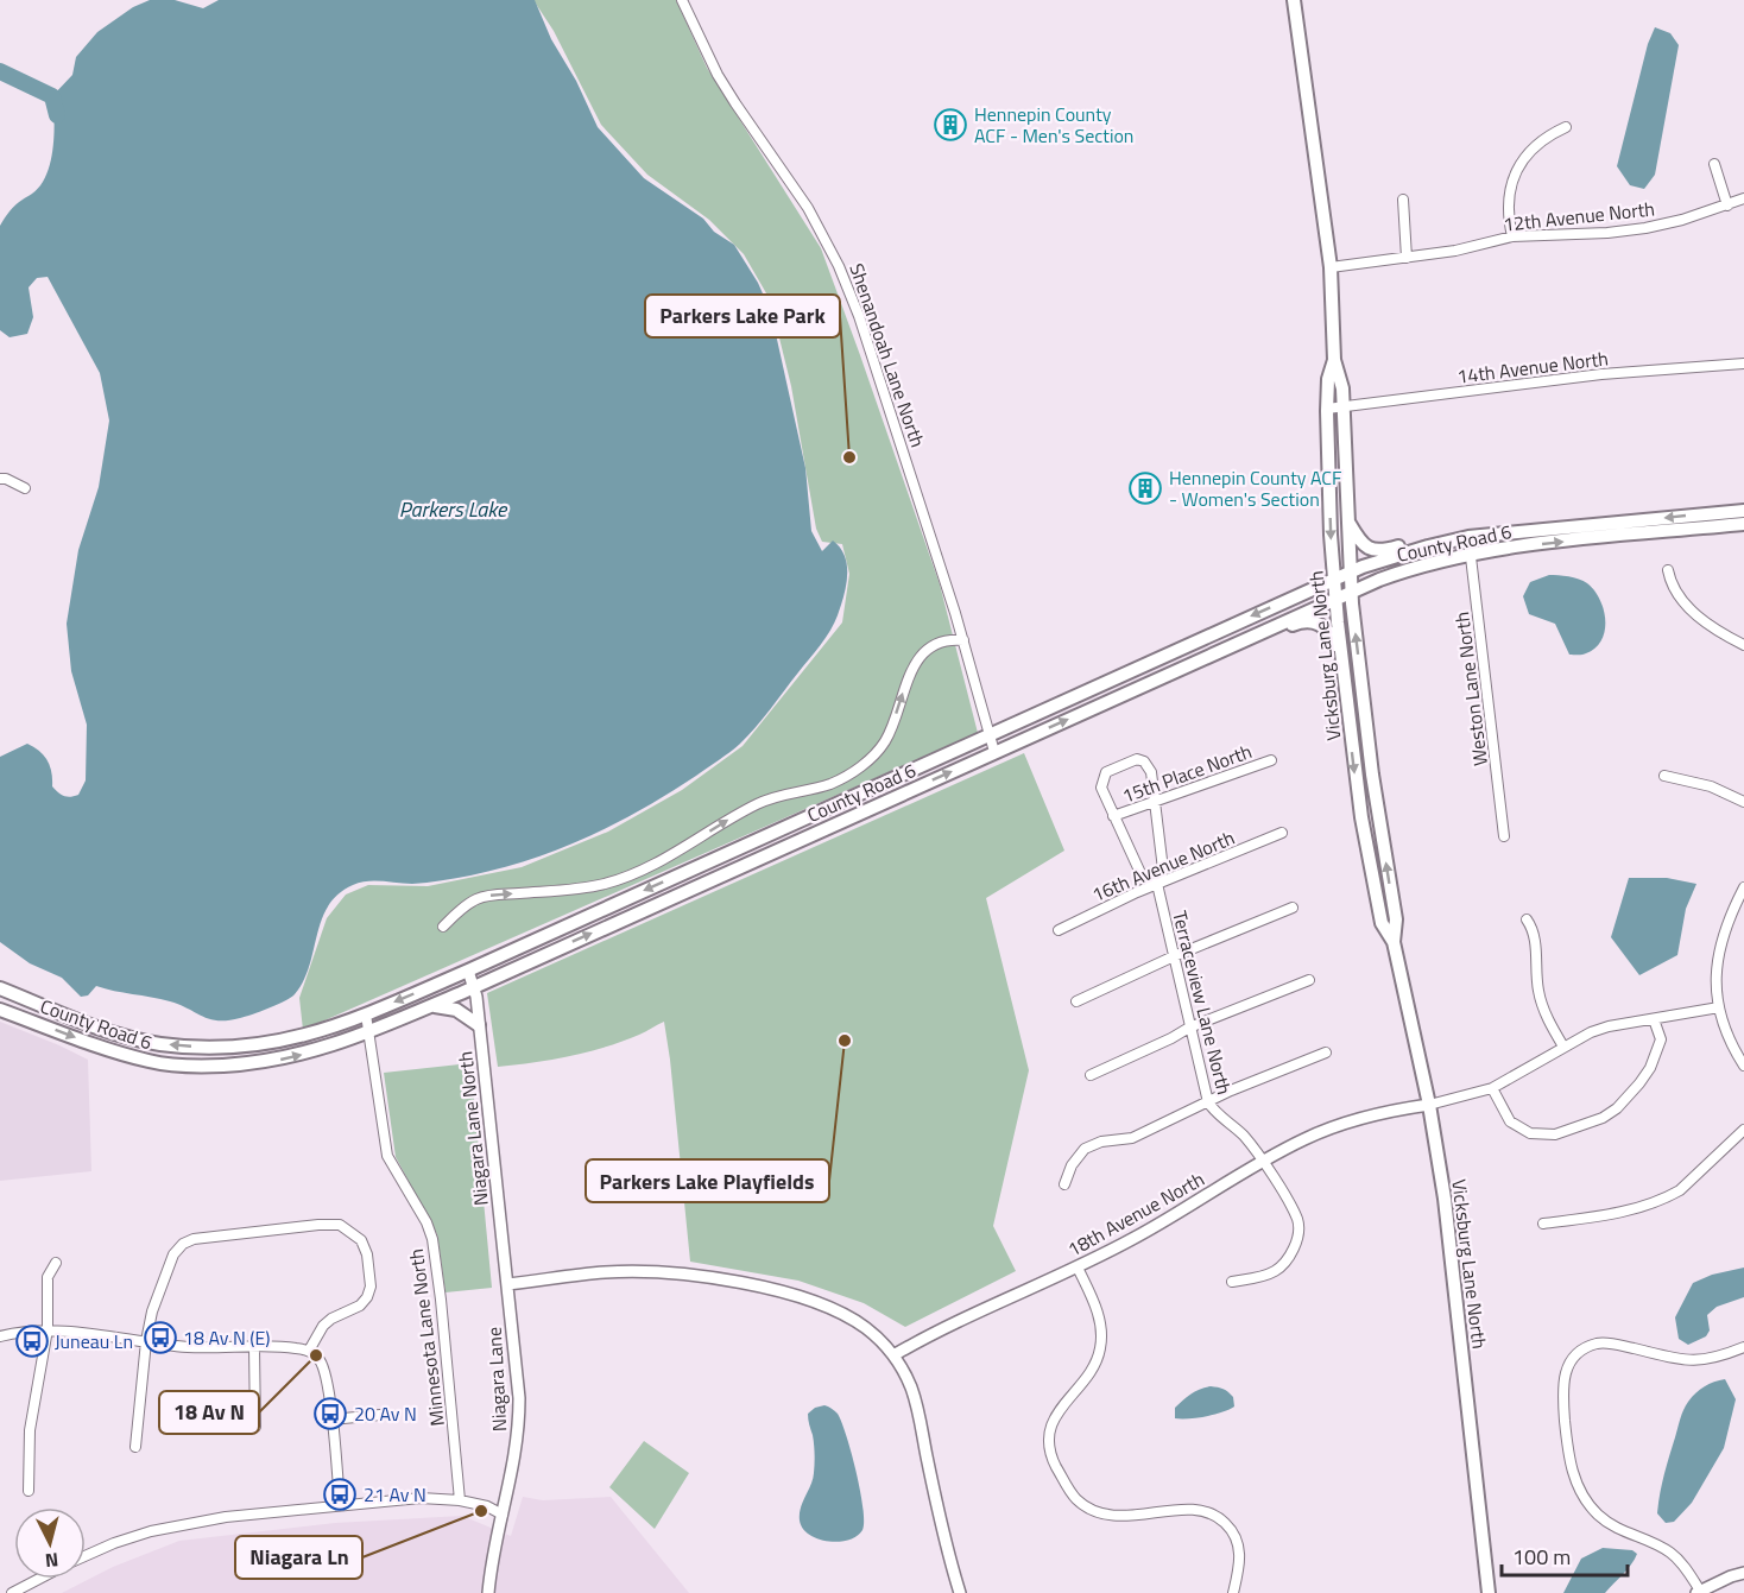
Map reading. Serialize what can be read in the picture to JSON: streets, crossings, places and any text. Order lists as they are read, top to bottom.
{
  "streets": {
    "main road": ["County Road 6", "Vicksburg Lane North"],
    "street": [
      "12th Avenue North",
      "Shenandoah Lane North",
      "14th Avenue North",
      "Weston Lane North",
      "15th Place North",
      "16th Avenue North",
      "Terraceview Lane North",
      "Niagara Lane North",
      "18th Avenue North",
      "Minnesota Lane North",
      "Niagara Lane"
    ]
  },
  "crossings": [
    ["12th Avenue North", "Vicksburg Lane North"],
    ["Shenandoah Lane North", "County Road 6"],
    ["14th Avenue North", "Vicksburg Lane North"],
    ["County Road 6", "Vicksburg Lane North"],
    ["County Road 6", "Weston Lane North"],
    ["County Road 6", "Niagara Lane North"],
    ["County Road 6", "Minnesota Lane North"],
    ["Vicksburg Lane North", "18th Avenue North"],
    ["16th Avenue North", "Terraceview Lane North"],
    ["Terraceview Lane North", "18th Avenue North"],
    ["Niagara Lane North", "Niagara Lane"]
  ],
  "water": ["Parkers Lake"],
  "places": {
    "building": ["Hennepin County ACF - Men's Section", "Hennepin County ACF - Women's Section"],
    "other": [
      "Parkers Lake Park",
      "Parkers Lake Playfields",
      "18 Av N",
      "Niagara Ln"
    ],
    "bus stop": [
      "18 Av N (E)",
      "Juneau Ln",
      "20 Av N",
      "21 Av N"
    ]
  },
  "scale_bar": "100 m",
  "north": "bottom"
}
